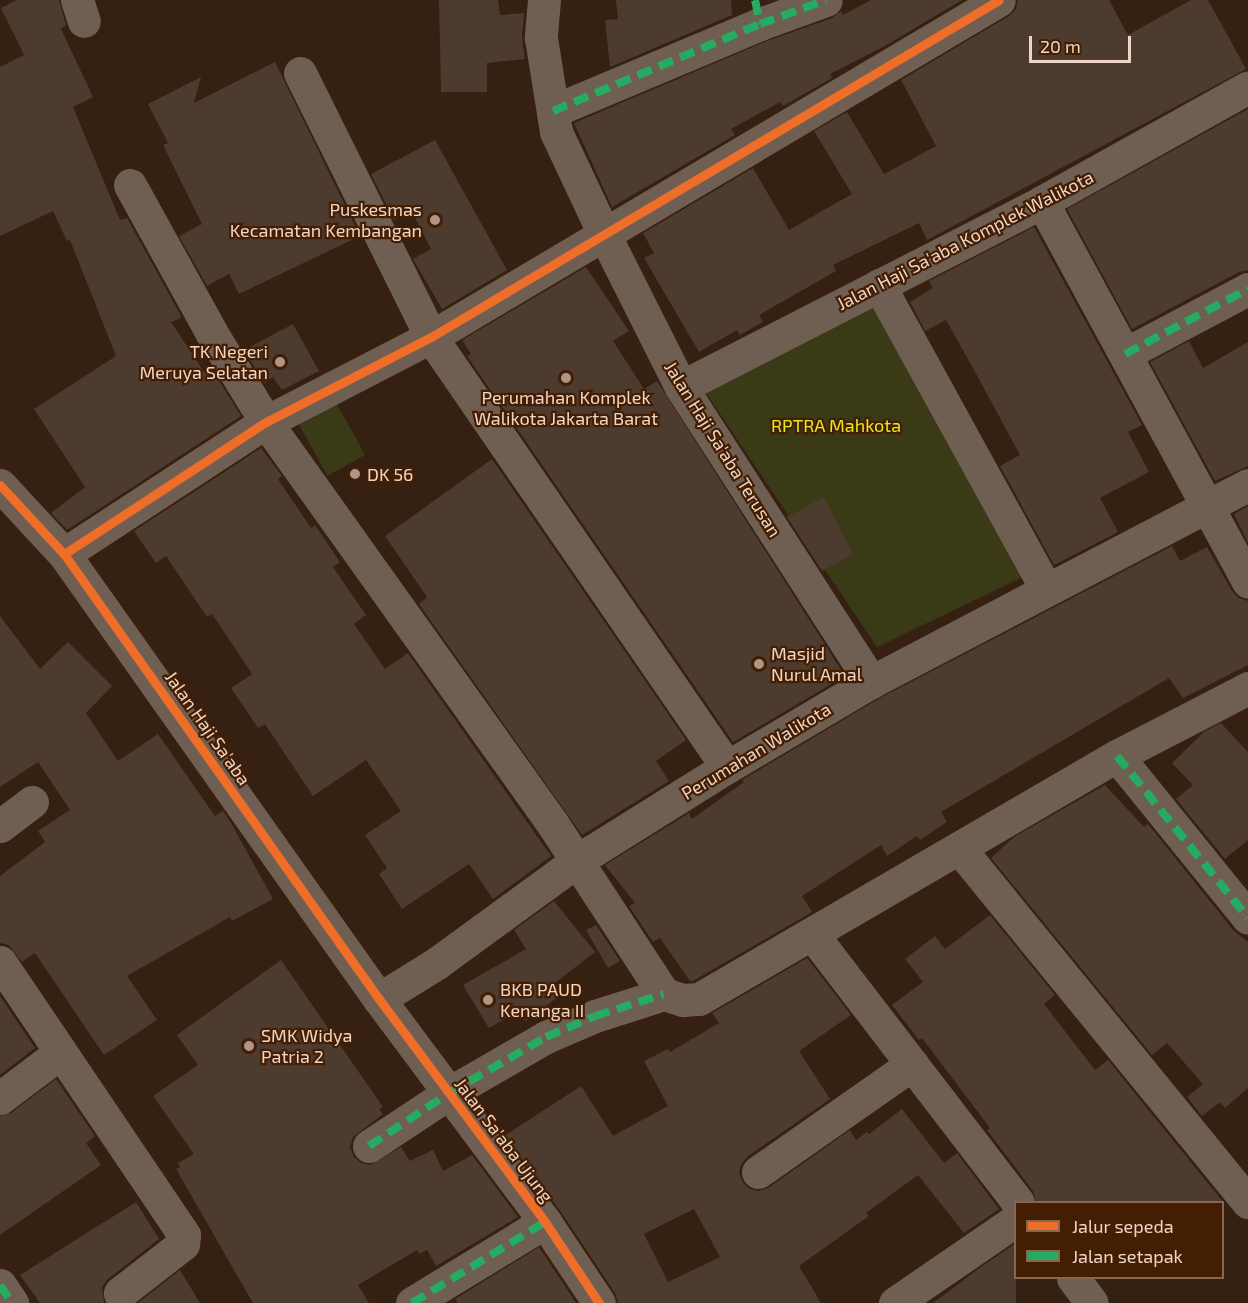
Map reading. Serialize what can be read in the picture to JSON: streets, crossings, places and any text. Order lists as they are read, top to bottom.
{
  "streets": {
    "street": [
      "Jalan Haji Sa'aba Komplek Walikota",
      "Jalan Haji Sa'aba Terusan",
      "Jalan Haji Sa'aba",
      "Perumahan Walikota",
      "Jalan Sa'aba Ujung"
    ]
  },
  "crossings": [
    ["Jalan Haji Sa'aba Komplek Walikota", "Jalan Haji Sa'aba Terusan"],
    ["Jalan Haji Sa'aba Terusan", "Perumahan Walikota"],
    ["Jalan Haji Sa'aba", "Perumahan Walikota"],
    ["Jalan Haji Sa'aba", "Jalan Sa'aba Ujung"],
    ["Perumahan Walikota", "Jalan Sa'aba Ujung"]
  ],
  "parks": ["RPTRA Mahkota"],
  "places": [
    "Puskesmas Kecamatan Kembangan",
    "TK Negeri Meruya Selatan",
    "Perumahan Komplek Walikota Jakarta Barat",
    "DK 56",
    "Masjid Nurul Amal",
    "BKB PAUD Kenanga II",
    "SMK Widya Patria 2"
  ],
  "legend": ["Jalur sepeda", "Jalan setapak"],
  "scale_bar": "20 m"
}
